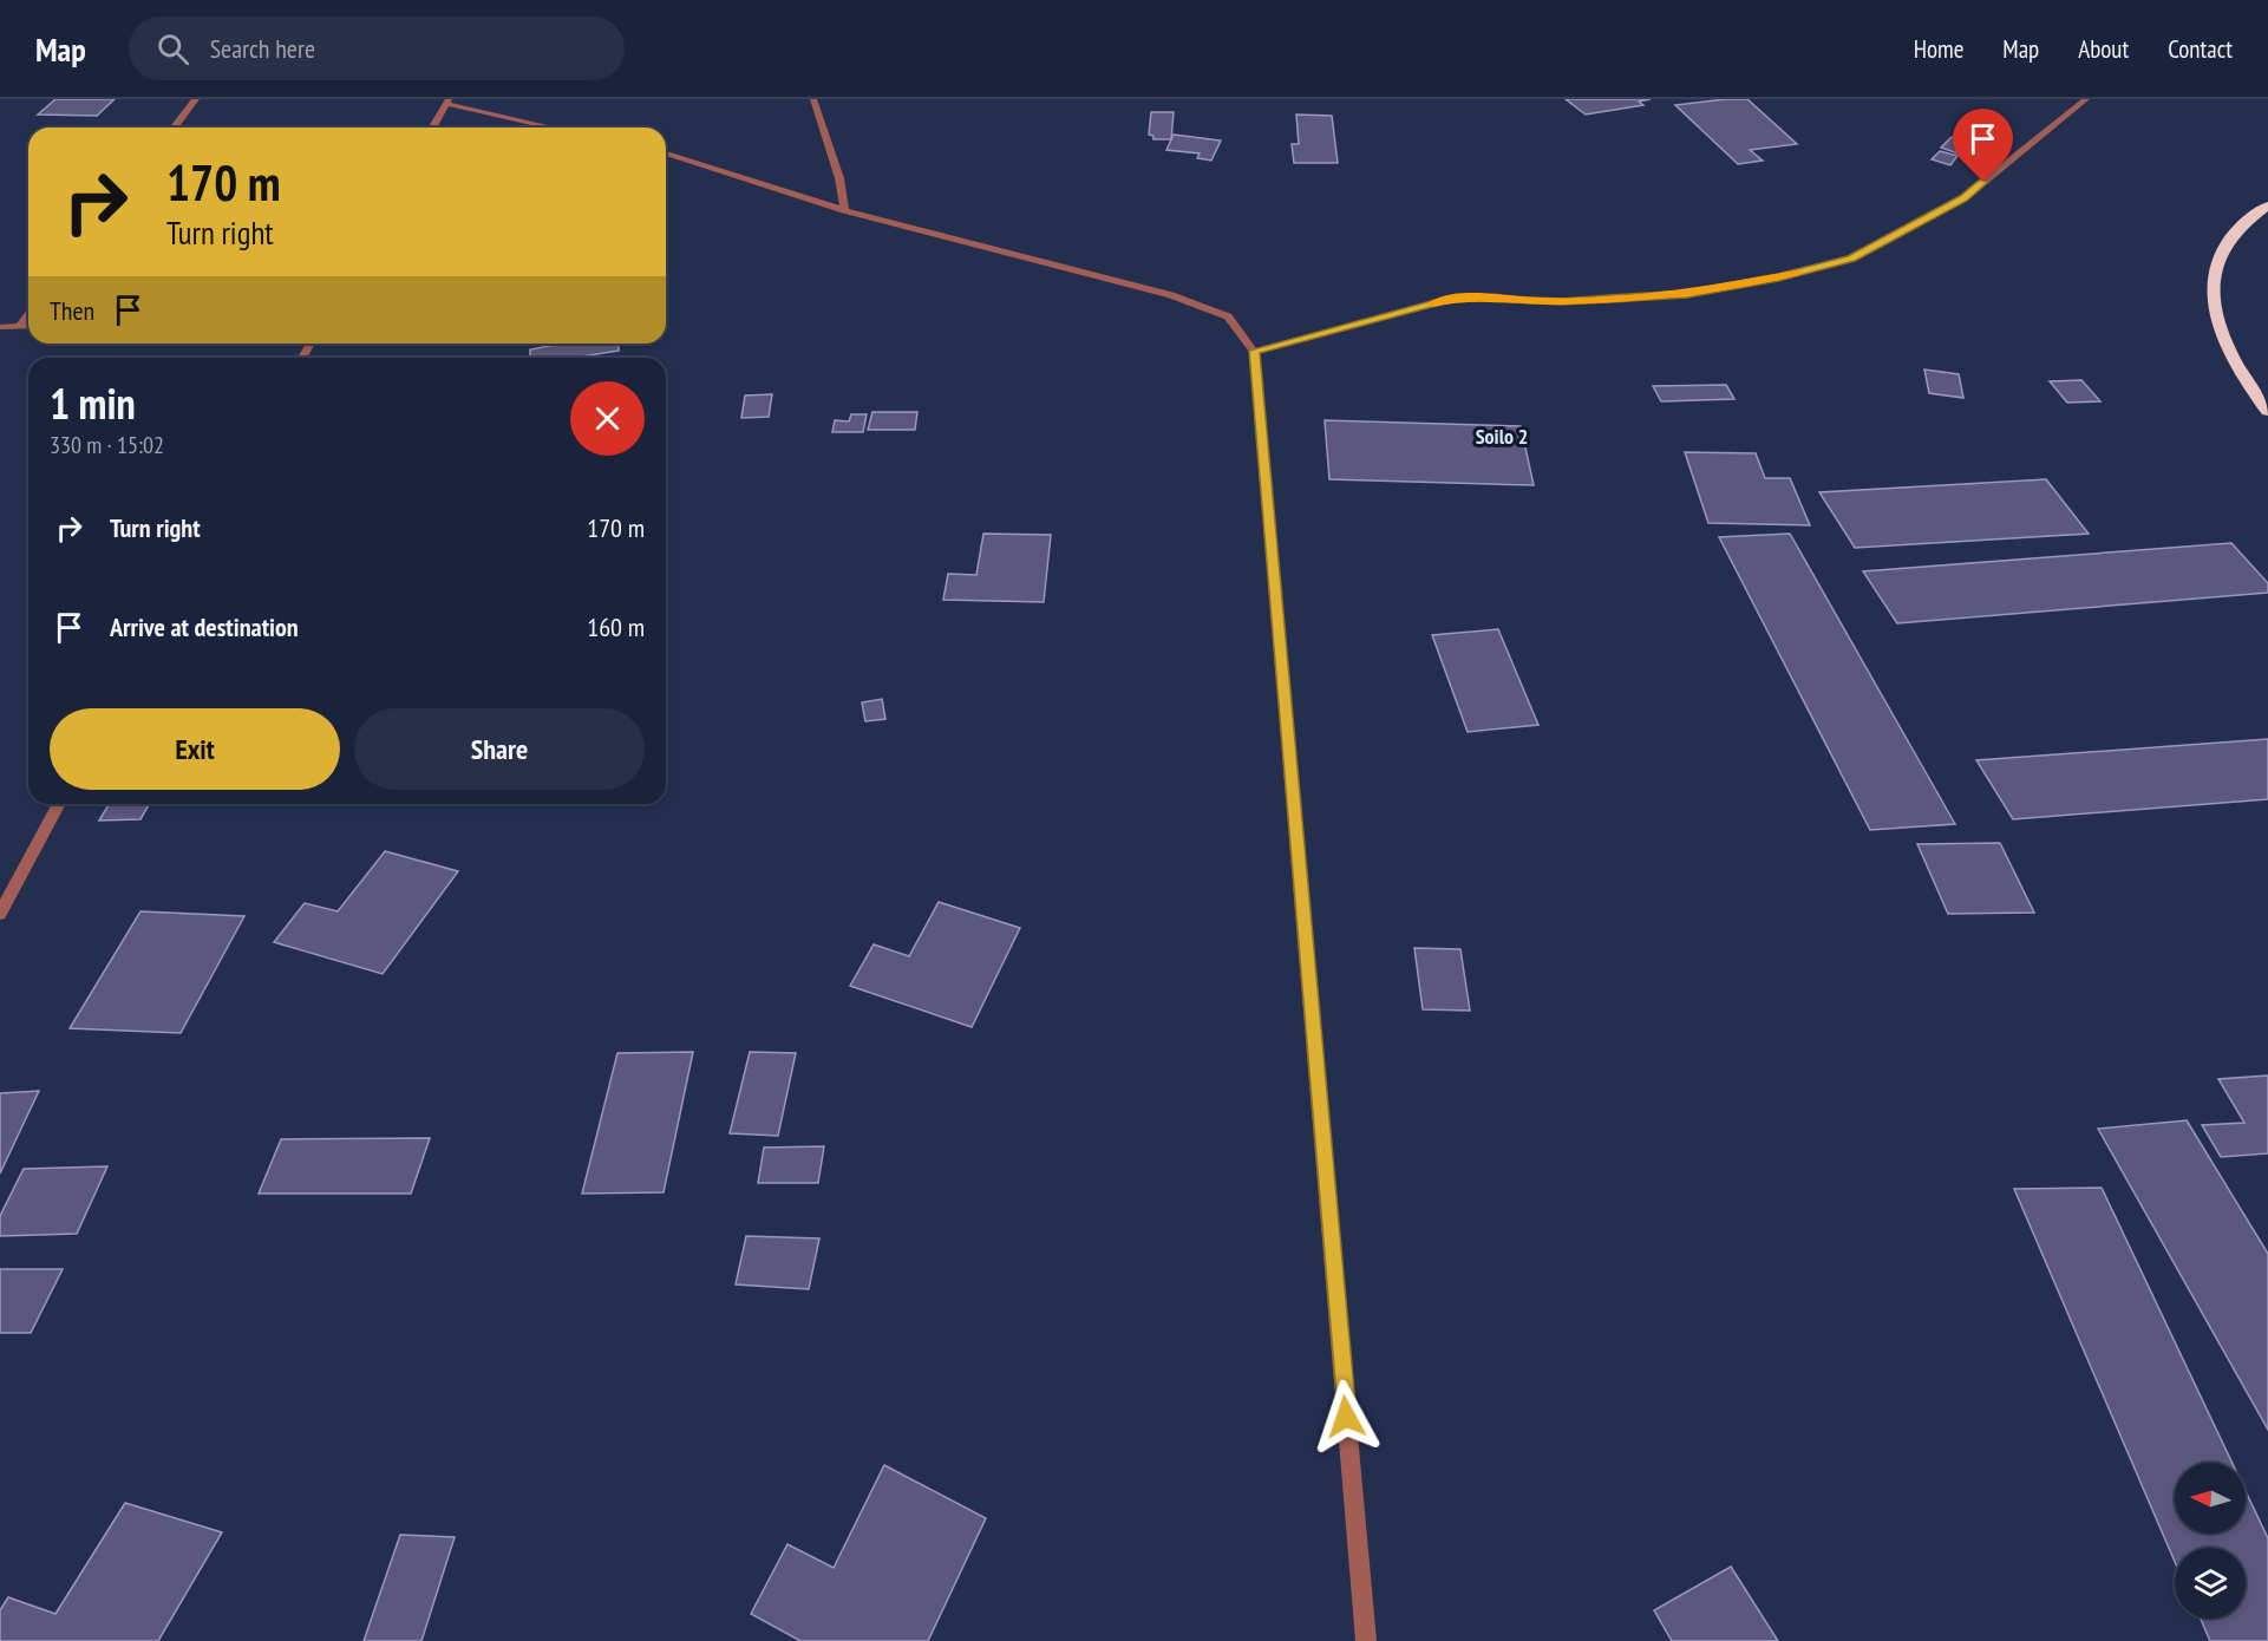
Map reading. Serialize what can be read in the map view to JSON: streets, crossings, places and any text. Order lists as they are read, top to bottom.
{
  "districts": ["Soilo 2"],
  "north": "left",
  "page": {
    "header": "Map",
    "search": "Search here",
    "nav": [
      "Home",
      "Map",
      "About",
      "Contact"
    ],
    "turn": ["170 m", "Turn right"],
    "then": "Then",
    "heading": ["1 min", "330 m · 15:02"],
    "list": [
      {
        "name": "Turn right",
        "value": "170 m"
      },
      {
        "name": "Arrive at destination",
        "value": "160 m"
      }
    ],
    "buttons": ["Exit", "Share"]
  }
}
